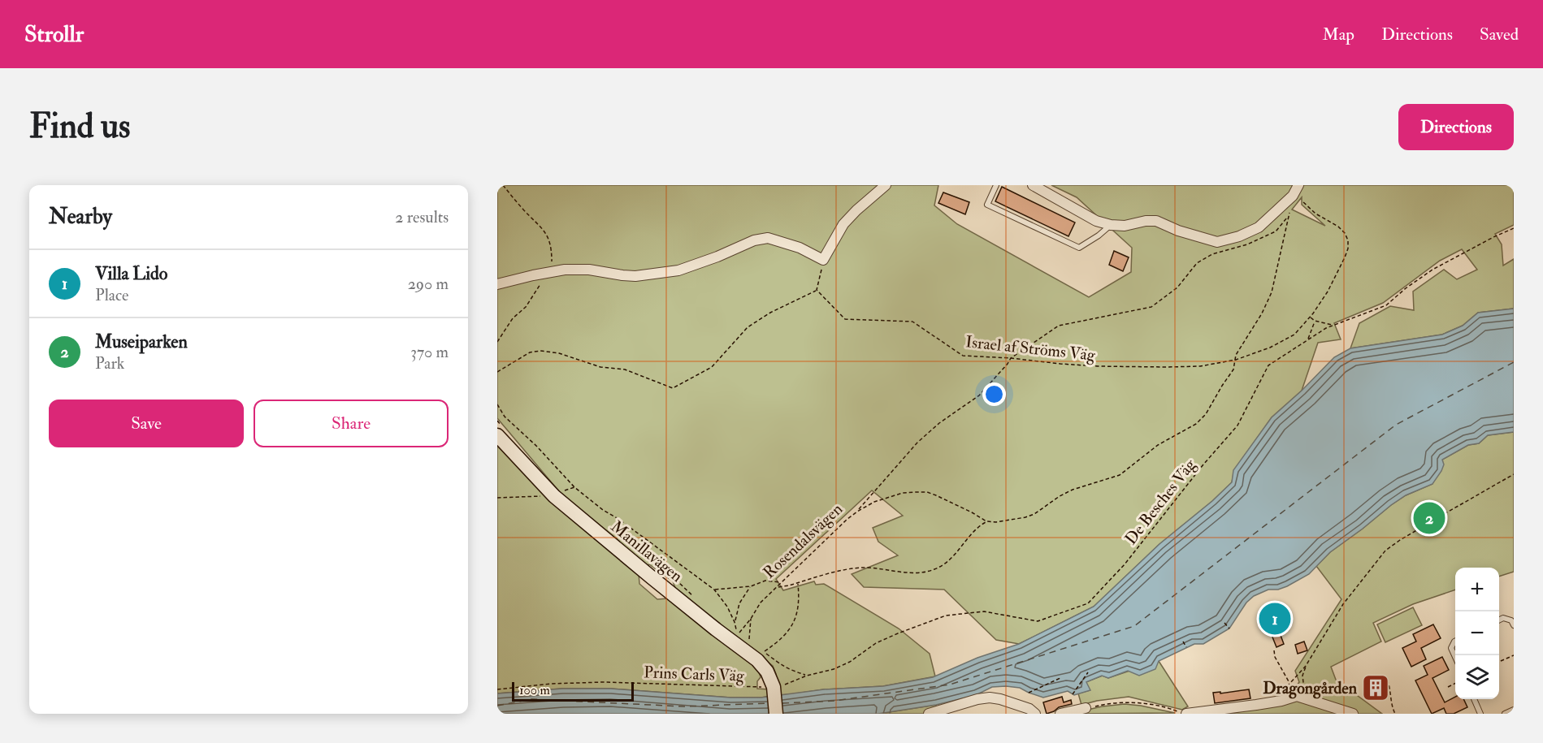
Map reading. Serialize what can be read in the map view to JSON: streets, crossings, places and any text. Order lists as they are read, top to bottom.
{
  "streets": {
    "street": ["Manillavägen"],
    "path": [
      "Israel af Ströms Väg",
      "De Besches Väg",
      "Rosendalsvägen",
      "Prins Carls Väg"
    ]
  },
  "crossings": [
    ["De Besches Väg", "Manillavägen"],
    ["De Besches Väg", "Prins Carls Väg"],
    ["Manillavägen", "Prins Carls Väg"]
  ],
  "places": {
    "building": ["Dragongården"]
  },
  "scale_bar": "100 m",
  "page": {
    "header": "Strollr",
    "nav": ["Map", "Directions", "Saved"],
    "buttons": [
      "Directions",
      ["Save", "Share"]
    ],
    "title": "Find us",
    "heading": ["Nearby", "2 results"],
    "list": [
      {
        "mark": "1",
        "name": "Villa Lido",
        "note": "Place",
        "value": "290 m"
      },
      {
        "mark": "2",
        "name": "Museiparken",
        "note": "Park",
        "value": "370 m"
      }
    ],
    "pins": ["2", "1"],
    "map_buttons": ["+", "−"],
    "scale": "100 m"
  }
}
